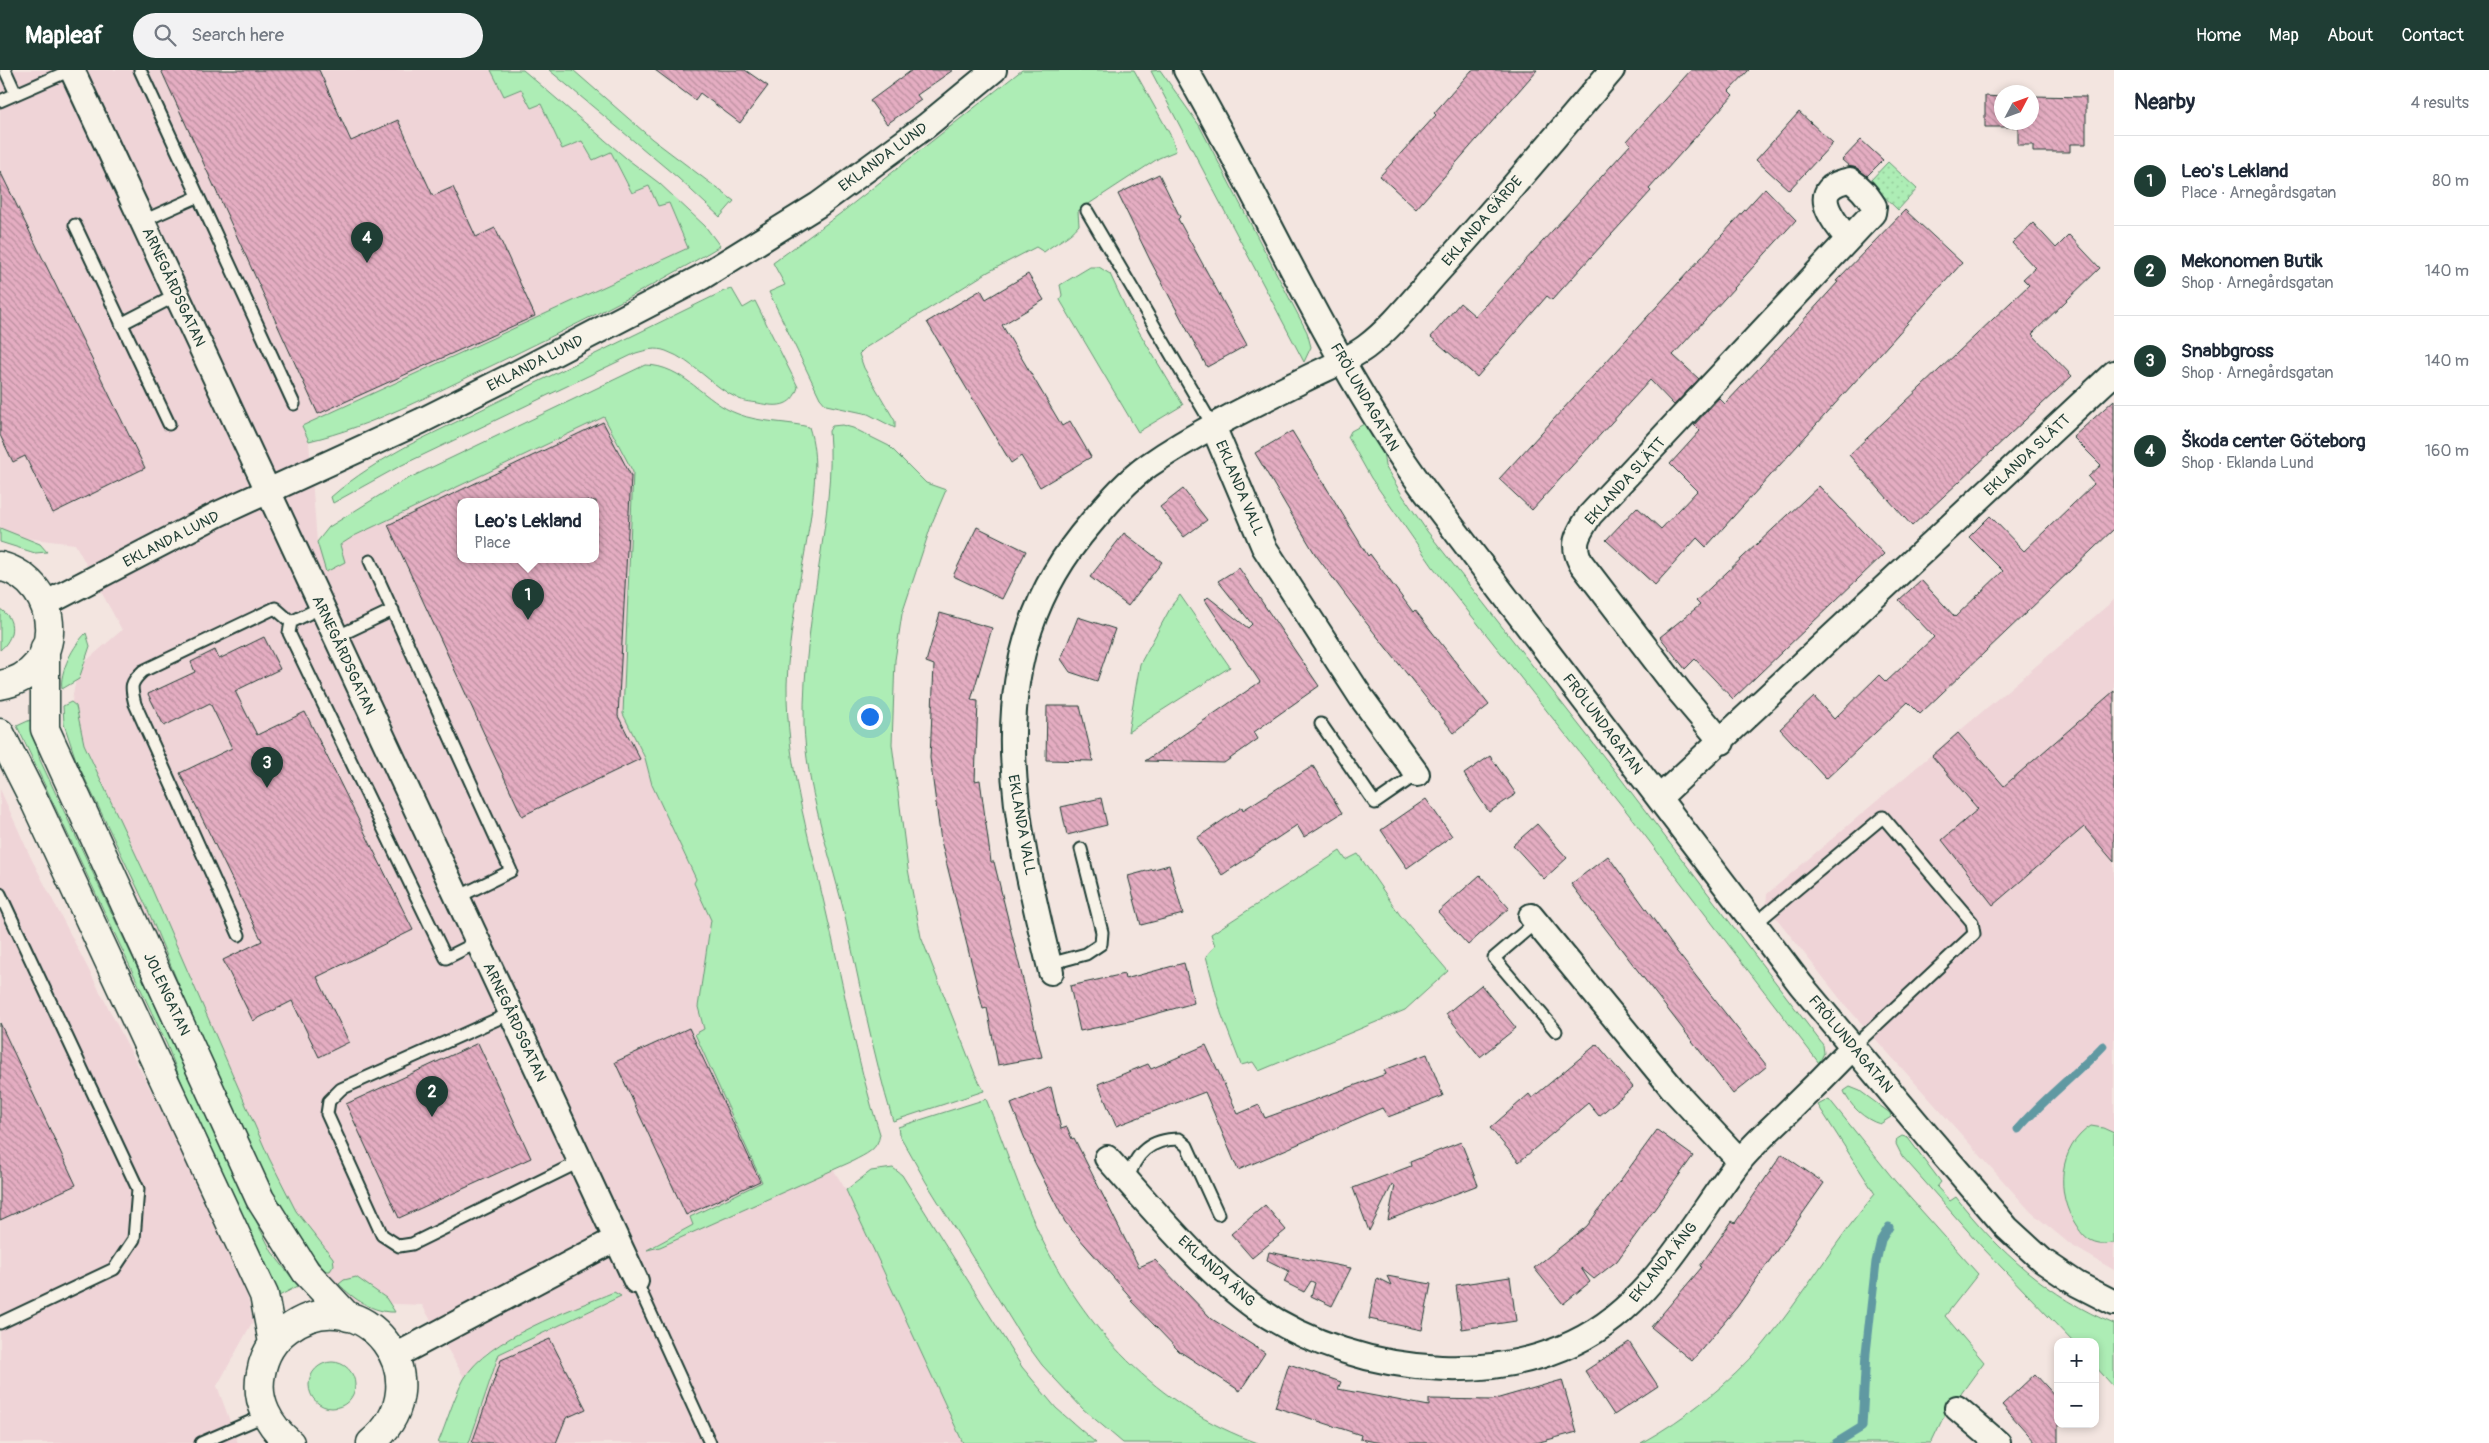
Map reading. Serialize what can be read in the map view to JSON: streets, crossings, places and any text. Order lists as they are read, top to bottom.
{
  "streets": {
    "street": [
      "EKLANDA LUND",
      "EKLANDA GÄRDE",
      "ARNEGÅRDSGATAN",
      "FRÖLUNDAGATAN",
      "EKLANDA SLÄTT",
      "EKLANDA VALL",
      "JOLENGATAN",
      "EKLANDA ÄNG"
    ]
  },
  "crossings": [
    ["EKLANDA LUND", "ARNEGÅRDSGATAN"],
    ["EKLANDA GÄRDE", "FRÖLUNDAGATAN"],
    ["EKLANDA GÄRDE", "EKLANDA VALL"],
    ["FRÖLUNDAGATAN", "EKLANDA SLÄTT"],
    ["FRÖLUNDAGATAN", "EKLANDA VALL"],
    ["FRÖLUNDAGATAN", "EKLANDA ÄNG"]
  ],
  "north": "top right",
  "page": {
    "header": "Mapleaf",
    "search": "Search here",
    "nav": [
      "Home",
      "Map",
      "About",
      "Contact"
    ],
    "heading": ["Nearby", "4 results"],
    "list": [
      {
        "mark": "1",
        "name": "Leo's Lekland",
        "note": "Place · Arnegårdsgatan",
        "value": "80 m"
      },
      {
        "mark": "2",
        "name": "Mekonomen Butik",
        "note": "Shop · Arnegårdsgatan",
        "value": "140 m"
      },
      {
        "mark": "3",
        "name": "Snabbgross",
        "note": "Shop · Arnegårdsgatan",
        "value": "140 m"
      },
      {
        "mark": "4",
        "name": "Škoda center Göteborg",
        "note": "Shop · Eklanda Lund",
        "value": "160 m"
      }
    ],
    "pins": [
      "4",
      "1",
      "3",
      "2"
    ],
    "popup": ["Leo's Lekland", "Place"],
    "map_buttons": ["+", "−"]
  }
}
